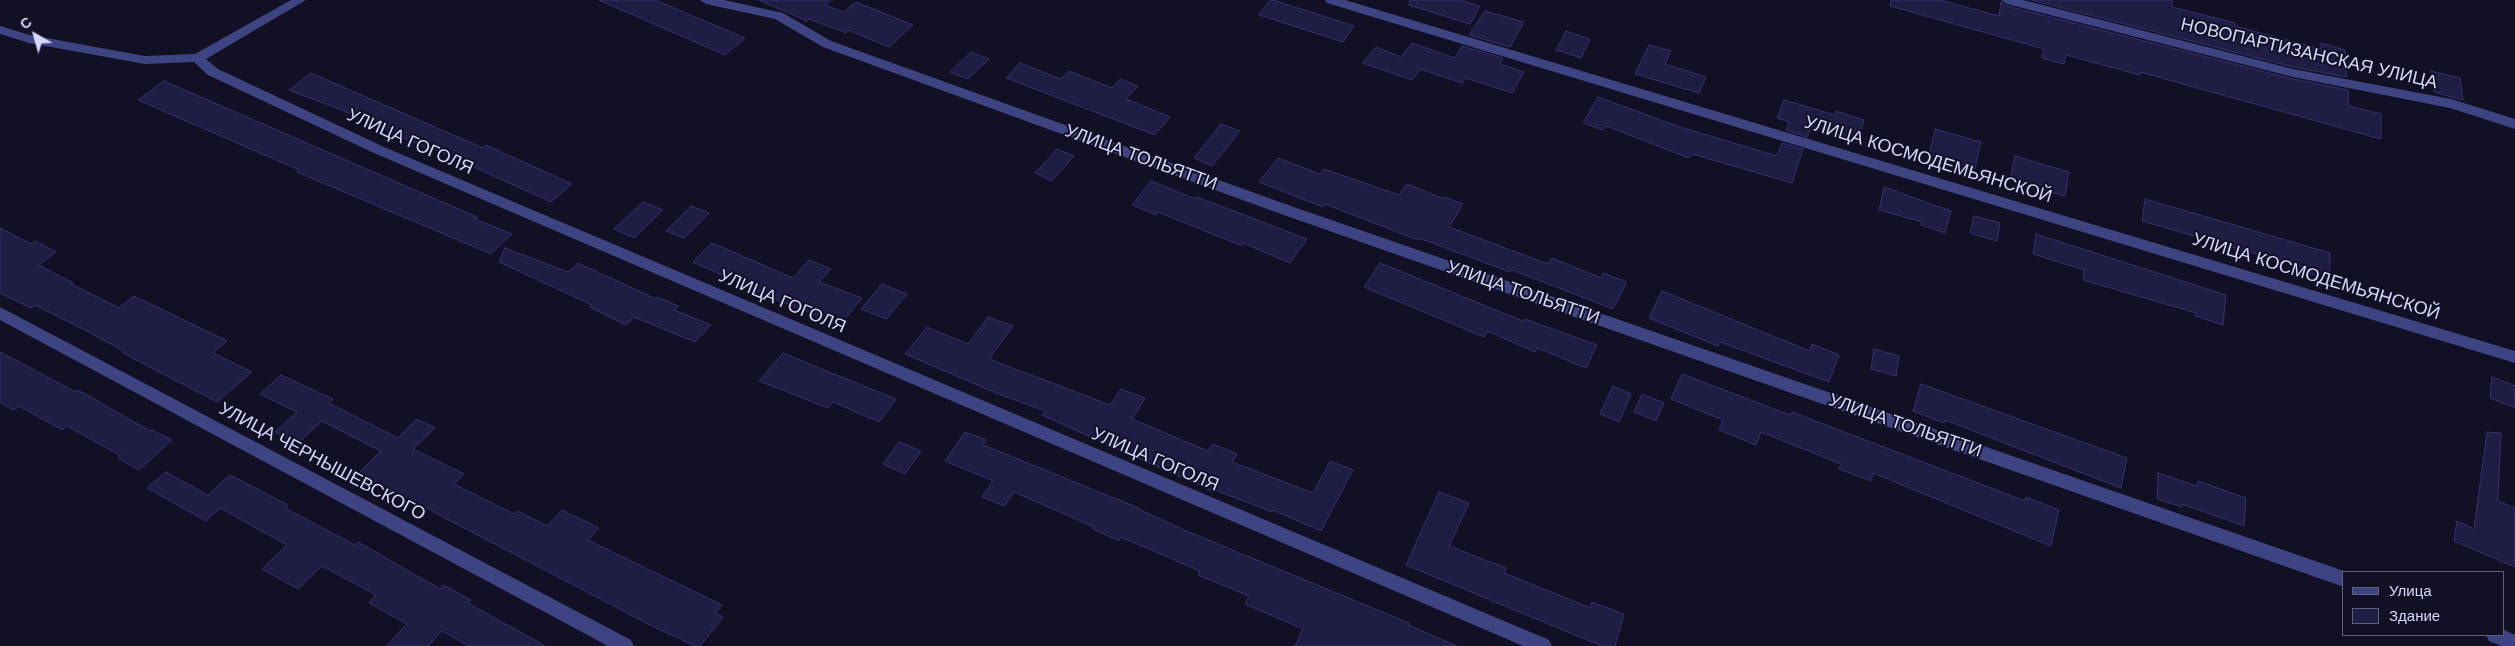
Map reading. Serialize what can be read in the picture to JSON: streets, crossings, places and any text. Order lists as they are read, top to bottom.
{
  "streets": {
    "street": [
      "НОВОПАРТИЗАНСКАЯ УЛИЦА",
      "УЛИЦА ГОГОЛЯ",
      "УЛИЦА ТОЛЬЯТТИ",
      "УЛИЦА КОСМОДЕМЬЯНСКОЙ",
      "УЛИЦА ЧЕРНЫШЕВСКОГО"
    ]
  },
  "legend": ["Улица", "Здание"],
  "north": "top left"
}
